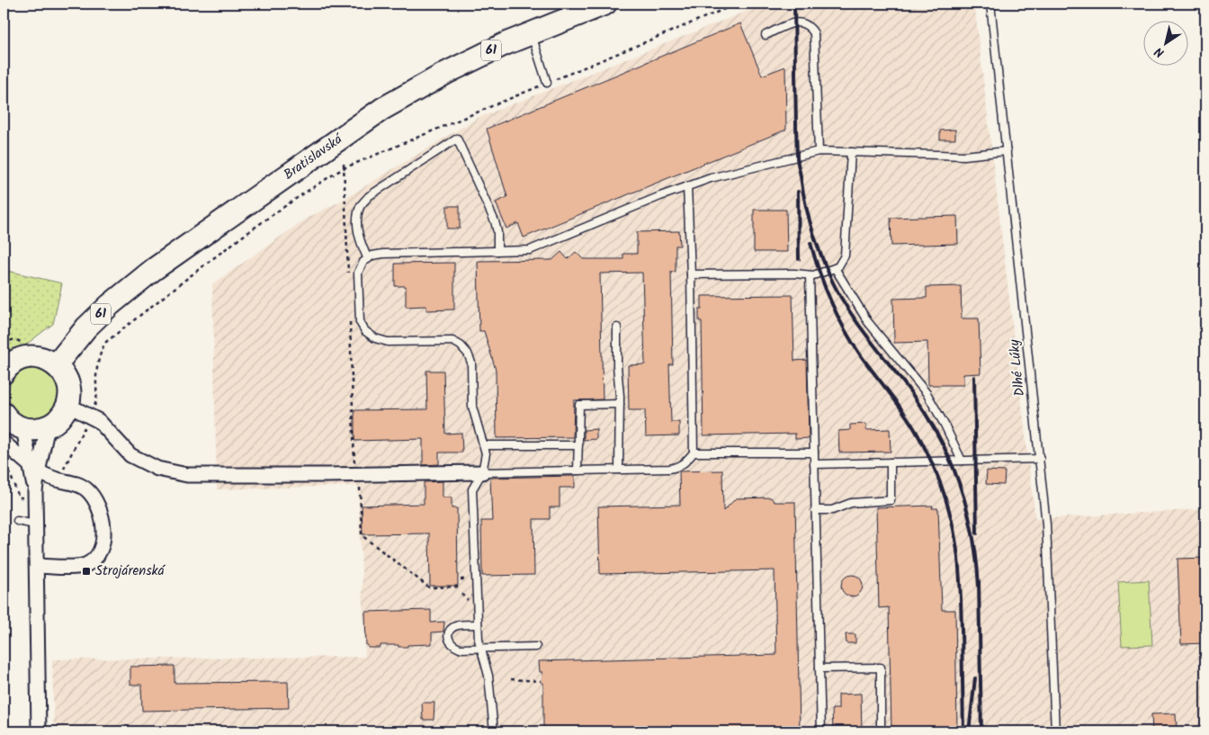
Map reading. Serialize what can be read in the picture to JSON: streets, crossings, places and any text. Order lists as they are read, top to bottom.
{
  "streets": {
    "main road": ["61", "Bratislavská"],
    "lane": ["Dlhé Lúky"]
  },
  "places": {
    "transit": ["Strojárenská"]
  },
  "north": "bottom left"
}
